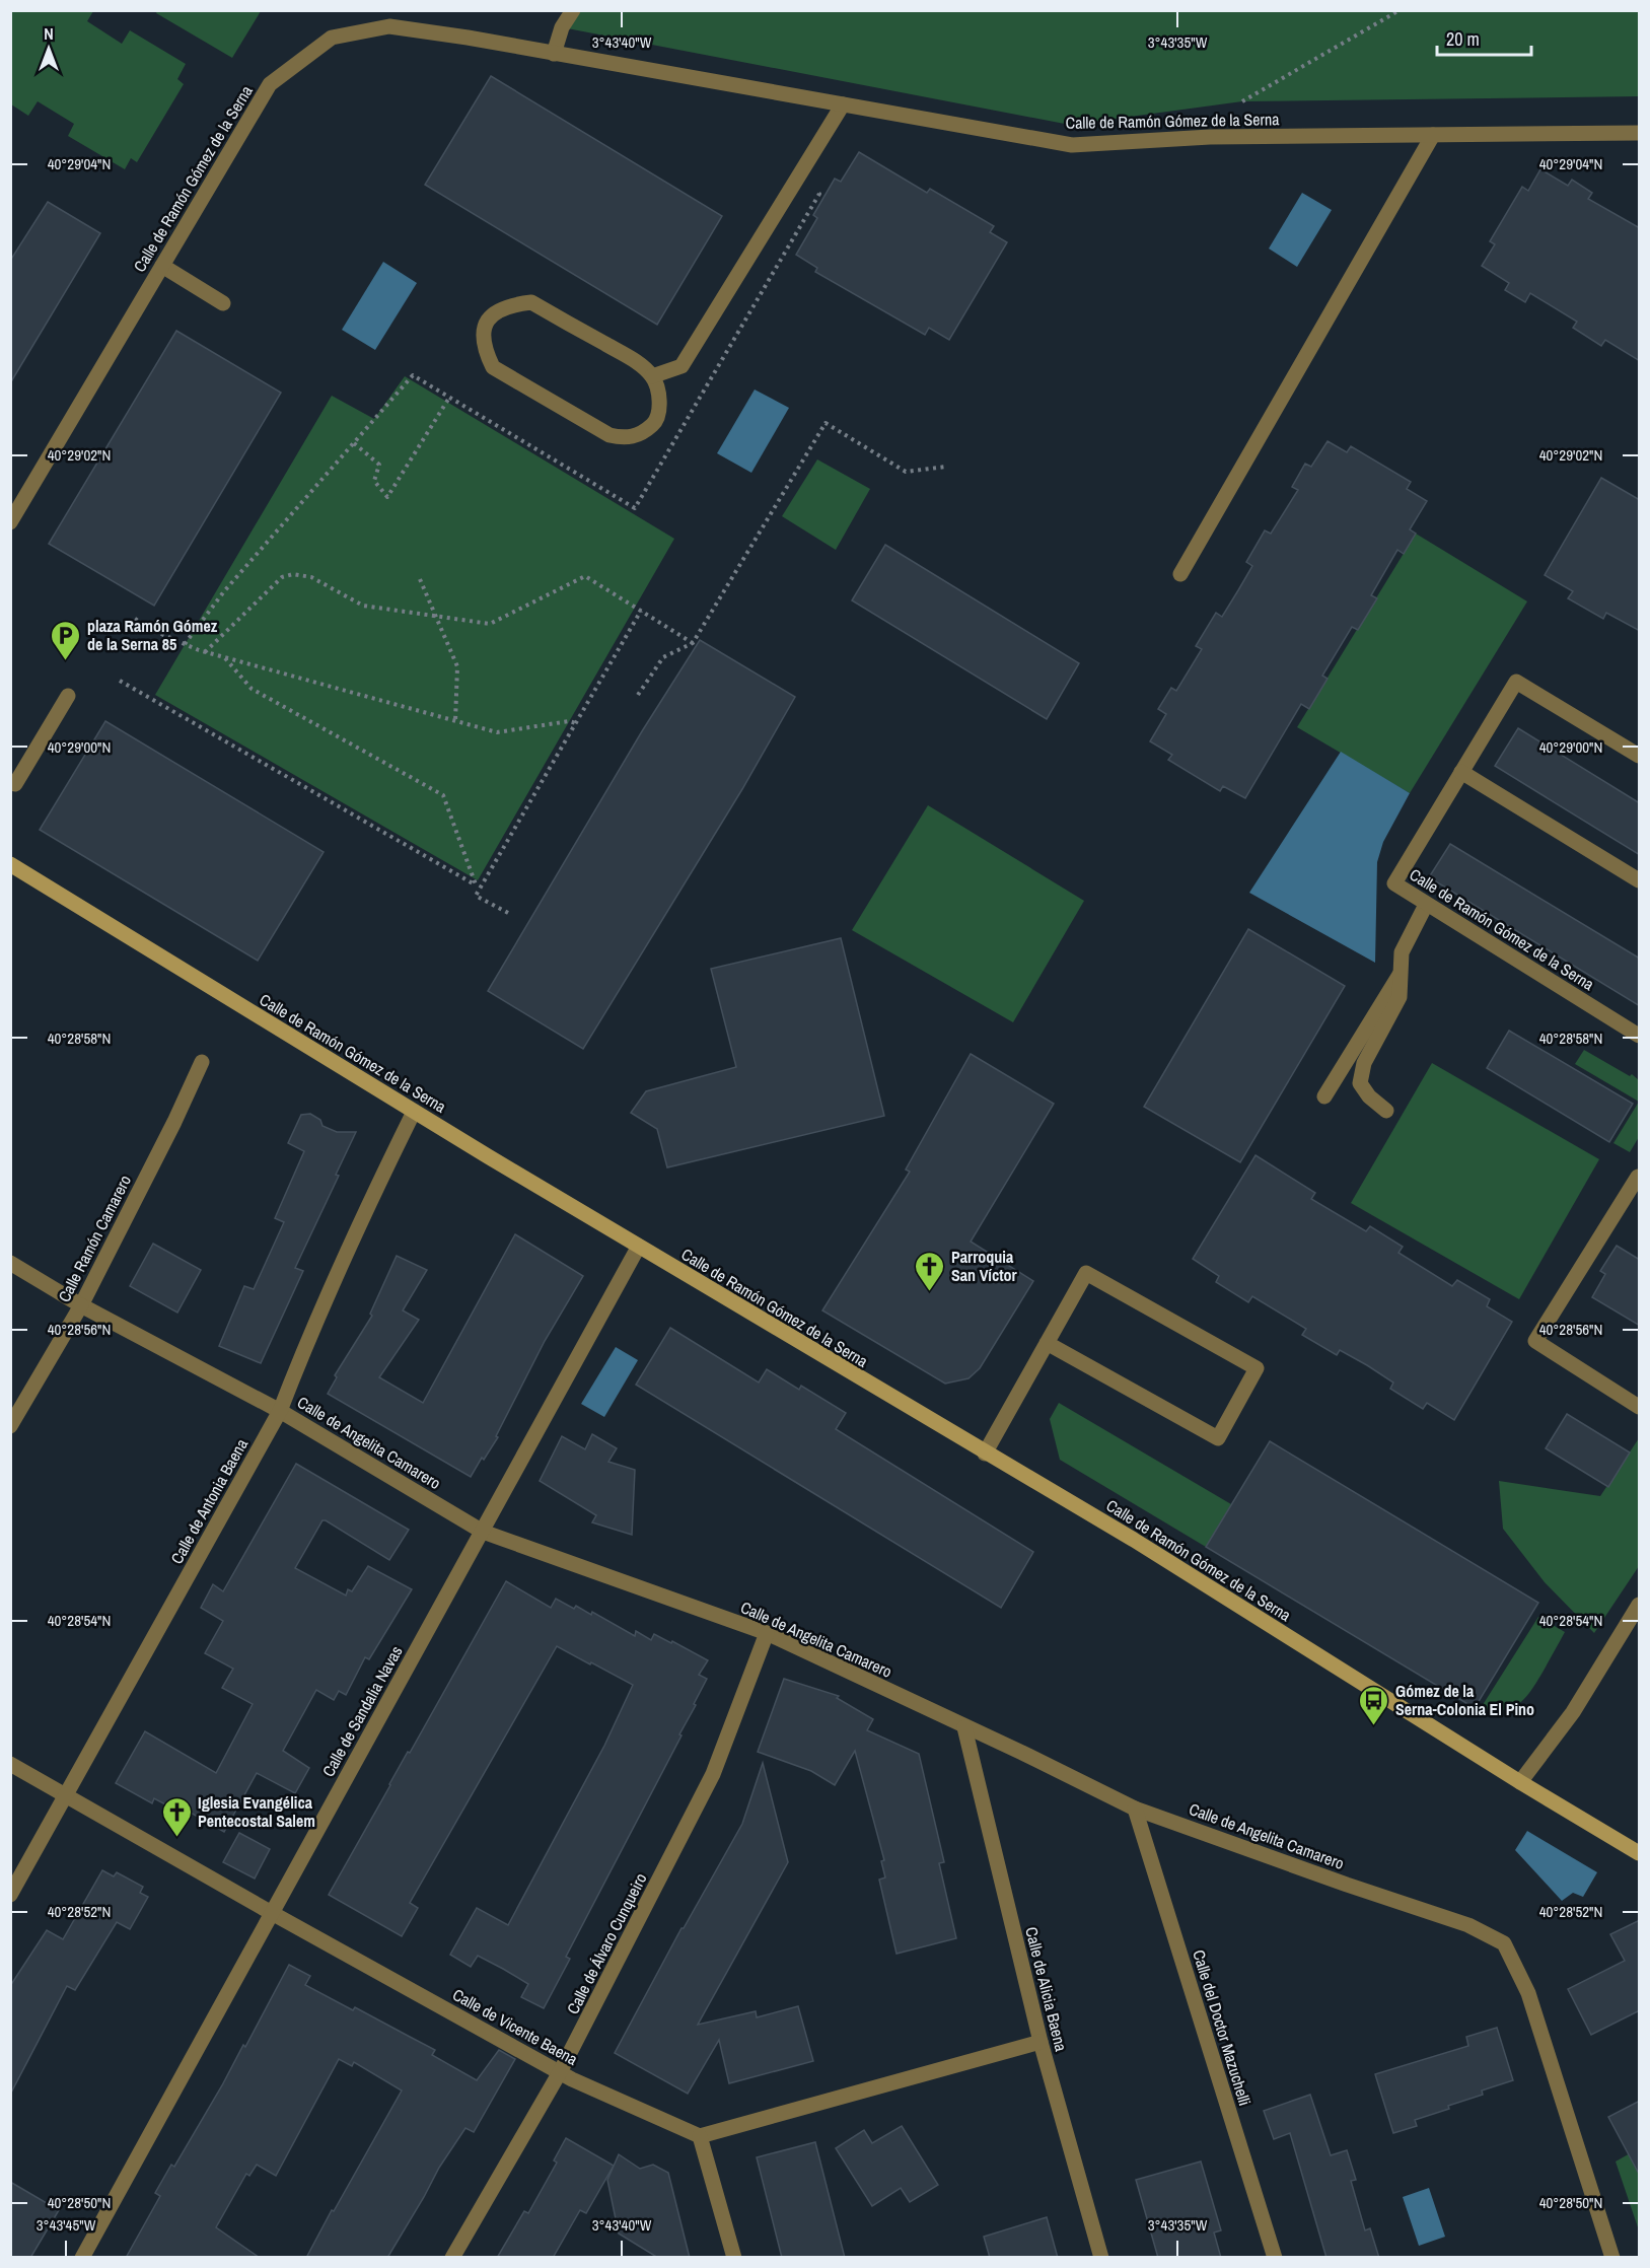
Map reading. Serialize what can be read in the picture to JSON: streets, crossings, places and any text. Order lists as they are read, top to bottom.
{
  "streets": {
    "street": [
      "Calle de Ramón Gómez de la Serna",
      "Calle Ramón Camarero",
      "Calle de Angelita Camarero",
      "Calle de Antonia Baena",
      "Calle de Sandalia Navas",
      "Calle de Álvaro Cunqueiro",
      "Calle de Alicia Baena",
      "Calle de Vicente Baena",
      "Calle del Doctor Mazuchelli"
    ]
  },
  "crossings": [
    ["Calle de Ramón Gómez de la Serna", "Calle de Antonia Baena"],
    ["Calle de Ramón Gómez de la Serna", "Calle de Sandalia Navas"],
    ["Calle Ramón Camarero", "Calle de Angelita Camarero"],
    ["Calle de Angelita Camarero", "Calle de Antonia Baena"],
    ["Calle de Angelita Camarero", "Calle de Sandalia Navas"],
    ["Calle de Angelita Camarero", "Calle de Álvaro Cunqueiro"],
    ["Calle de Angelita Camarero", "Calle de Alicia Baena"],
    ["Calle de Angelita Camarero", "Calle del Doctor Mazuchelli"],
    ["Calle de Antonia Baena", "Calle de Vicente Baena"],
    ["Calle de Sandalia Navas", "Calle de Vicente Baena"],
    ["Calle de Álvaro Cunqueiro", "Calle de Vicente Baena"]
  ],
  "places": {
    "parking": ["plaza Ramón Gómez de la Serna 85"],
    "church": ["Parroquia San Víctor", "Iglesia Evangélica Pentecostal Salem"],
    "bus stop": ["Gómez de la Serna-Colonia El Pino"]
  },
  "scale_bar": "20 m",
  "north": "top",
  "coordinates": [
    "3°43'40\"W",
    "3°43'35\"W",
    "40°29'04\"N",
    "40°29'02\"N",
    "40°29'00\"N",
    "40°28'58\"N",
    "40°28'56\"N",
    "40°28'54\"N",
    "40°28'52\"N",
    "40°28'50\"N",
    "3°43'45\"W"
  ]
}
